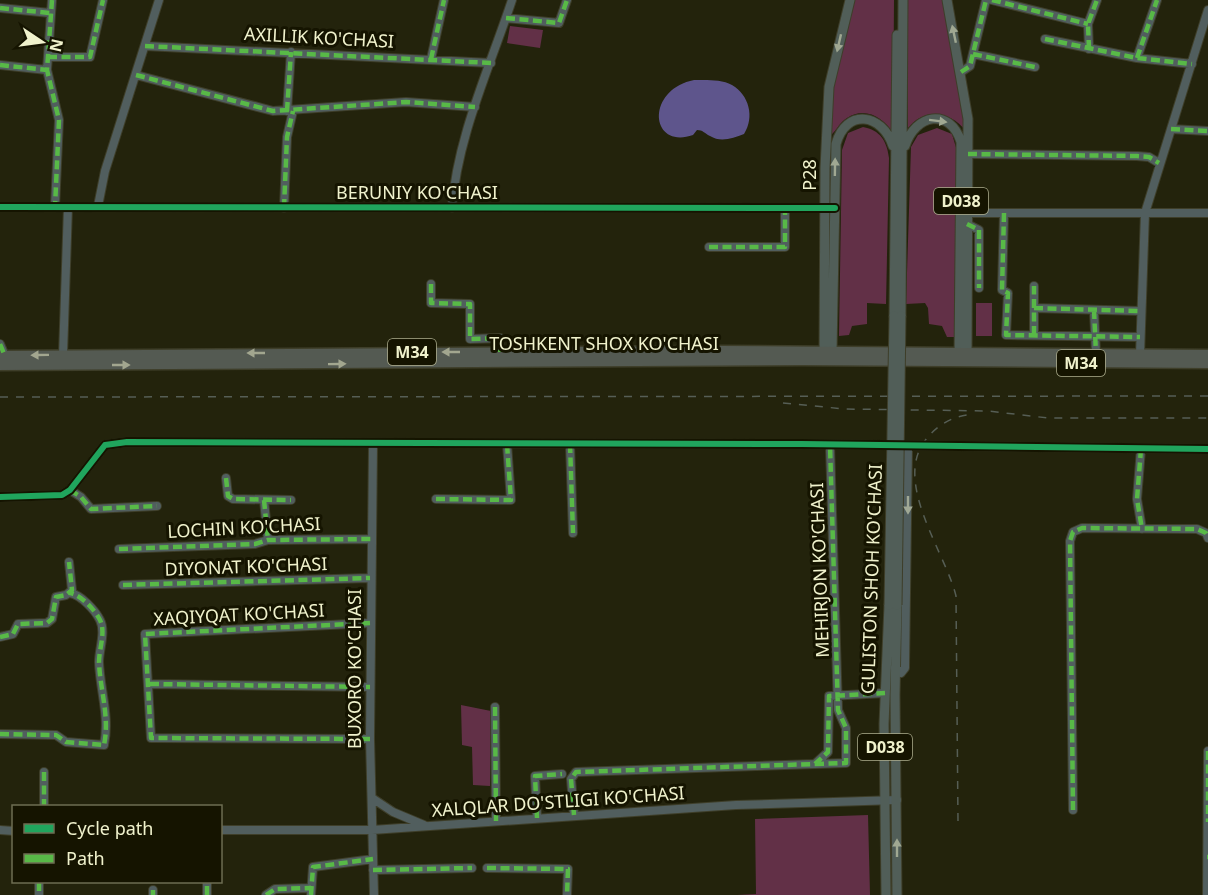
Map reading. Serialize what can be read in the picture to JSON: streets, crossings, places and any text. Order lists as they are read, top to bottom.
{
  "streets": {
    "highway": ["TOSHKENT SHOX KO'CHASI", "M34"],
    "main road": ["Р28", "D038", "GULISTON SHOH KO'CHASI"],
    "street": [
      "AXILLIK KO'CHASI",
      "BERUNIY KO'CHASI",
      "LOCHIN KO'CHASI",
      "DIYONAT KO'CHASI",
      "MEHIRJON KO'CHASI",
      "XAQIYQAT KO'CHASI",
      "BUXORO KO'CHASI",
      "XALQLAR DO'STLIGI KO'CHASI"
    ]
  },
  "crossings": [
    ["Р28", "BERUNIY KO'CHASI"],
    ["Р28", "TOSHKENT SHOX KO'CHASI"],
    ["Р28", "GULISTON SHOH KO'CHASI"],
    ["BERUNIY KO'CHASI", "GULISTON SHOH KO'CHASI"],
    ["D038", "TOSHKENT SHOX KO'CHASI"],
    ["D038", "GULISTON SHOH KO'CHASI"],
    ["TOSHKENT SHOX KO'CHASI", "GULISTON SHOH KO'CHASI"],
    ["LOCHIN KO'CHASI", "BUXORO KO'CHASI"],
    ["DIYONAT KO'CHASI", "BUXORO KO'CHASI"],
    ["GULISTON SHOH KO'CHASI", "XALQLAR DO'STLIGI KO'CHASI"],
    ["XAQIYQAT KO'CHASI", "BUXORO KO'CHASI"],
    ["BUXORO KO'CHASI", "XALQLAR DO'STLIGI KO'CHASI"]
  ],
  "one_way": ["Р28"],
  "legend": ["Cycle path", "Path"],
  "north": "right"
}
